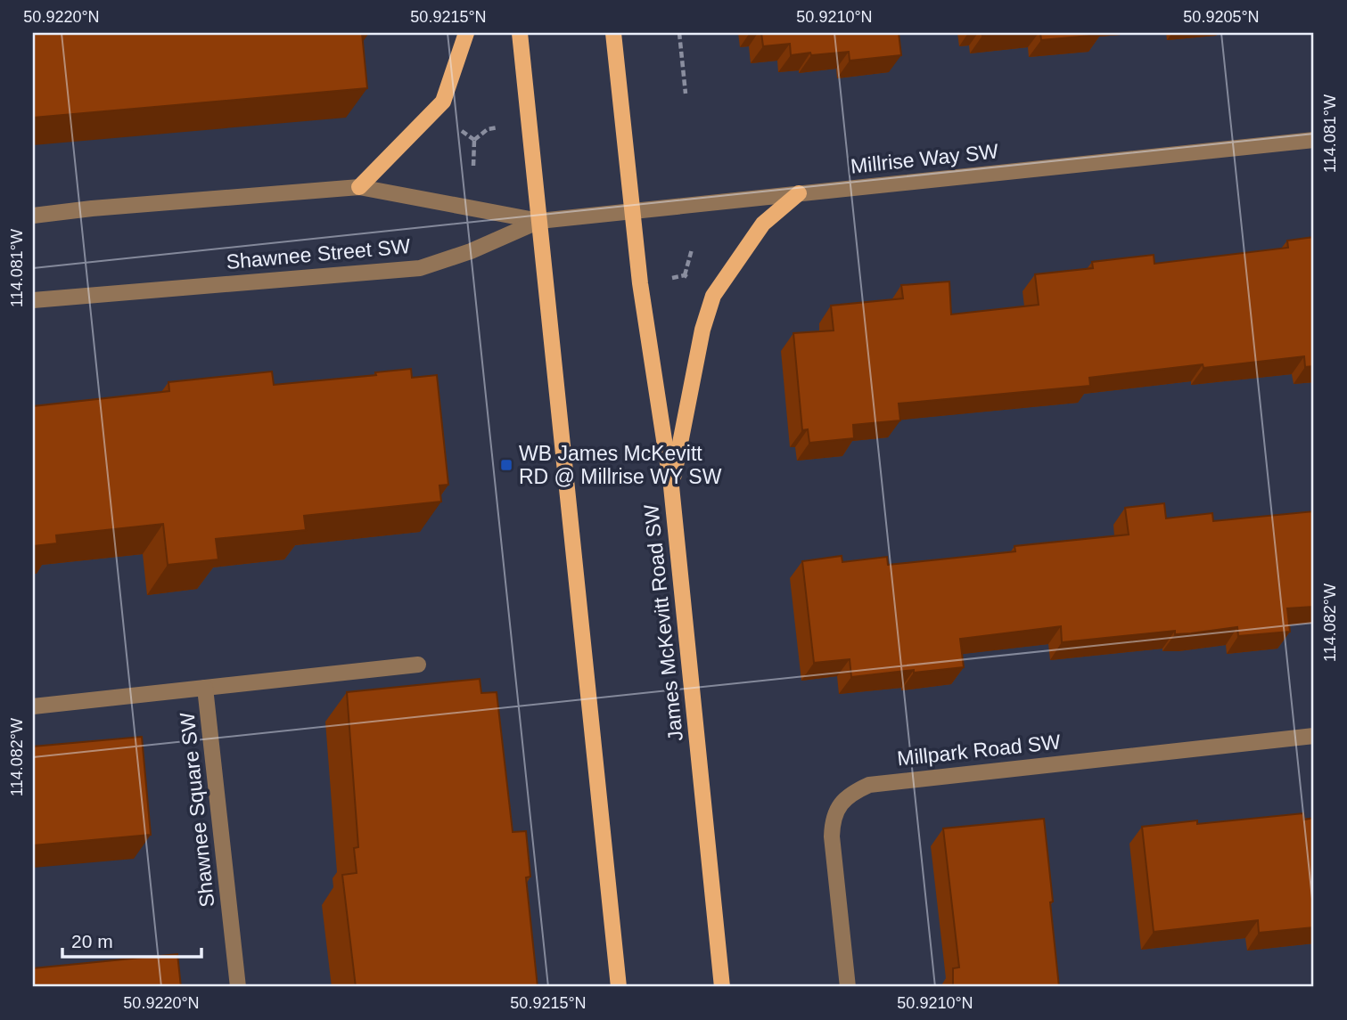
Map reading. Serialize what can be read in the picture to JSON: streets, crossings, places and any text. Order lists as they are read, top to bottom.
{
  "streets": {
    "main road": ["James McKevitt Road SW"],
    "street": [
      "Millrise Way SW",
      "Shawnee Street SW",
      "Millpark Road SW",
      "Shawnee Square SW"
    ]
  },
  "crossings": [
    ["Millrise Way SW", "Shawnee Street SW"],
    ["Millrise Way SW", "James McKevitt Road SW"]
  ],
  "places": {
    "transit": ["WB James McKevitt RD @ Millrise WY SW"]
  },
  "scale_bar": "20 m",
  "coordinates": [
    "50.9220°N",
    "50.9215°N",
    "50.9210°N",
    "50.9205°N",
    "114.081°W",
    "114.082°W"
  ]
}
